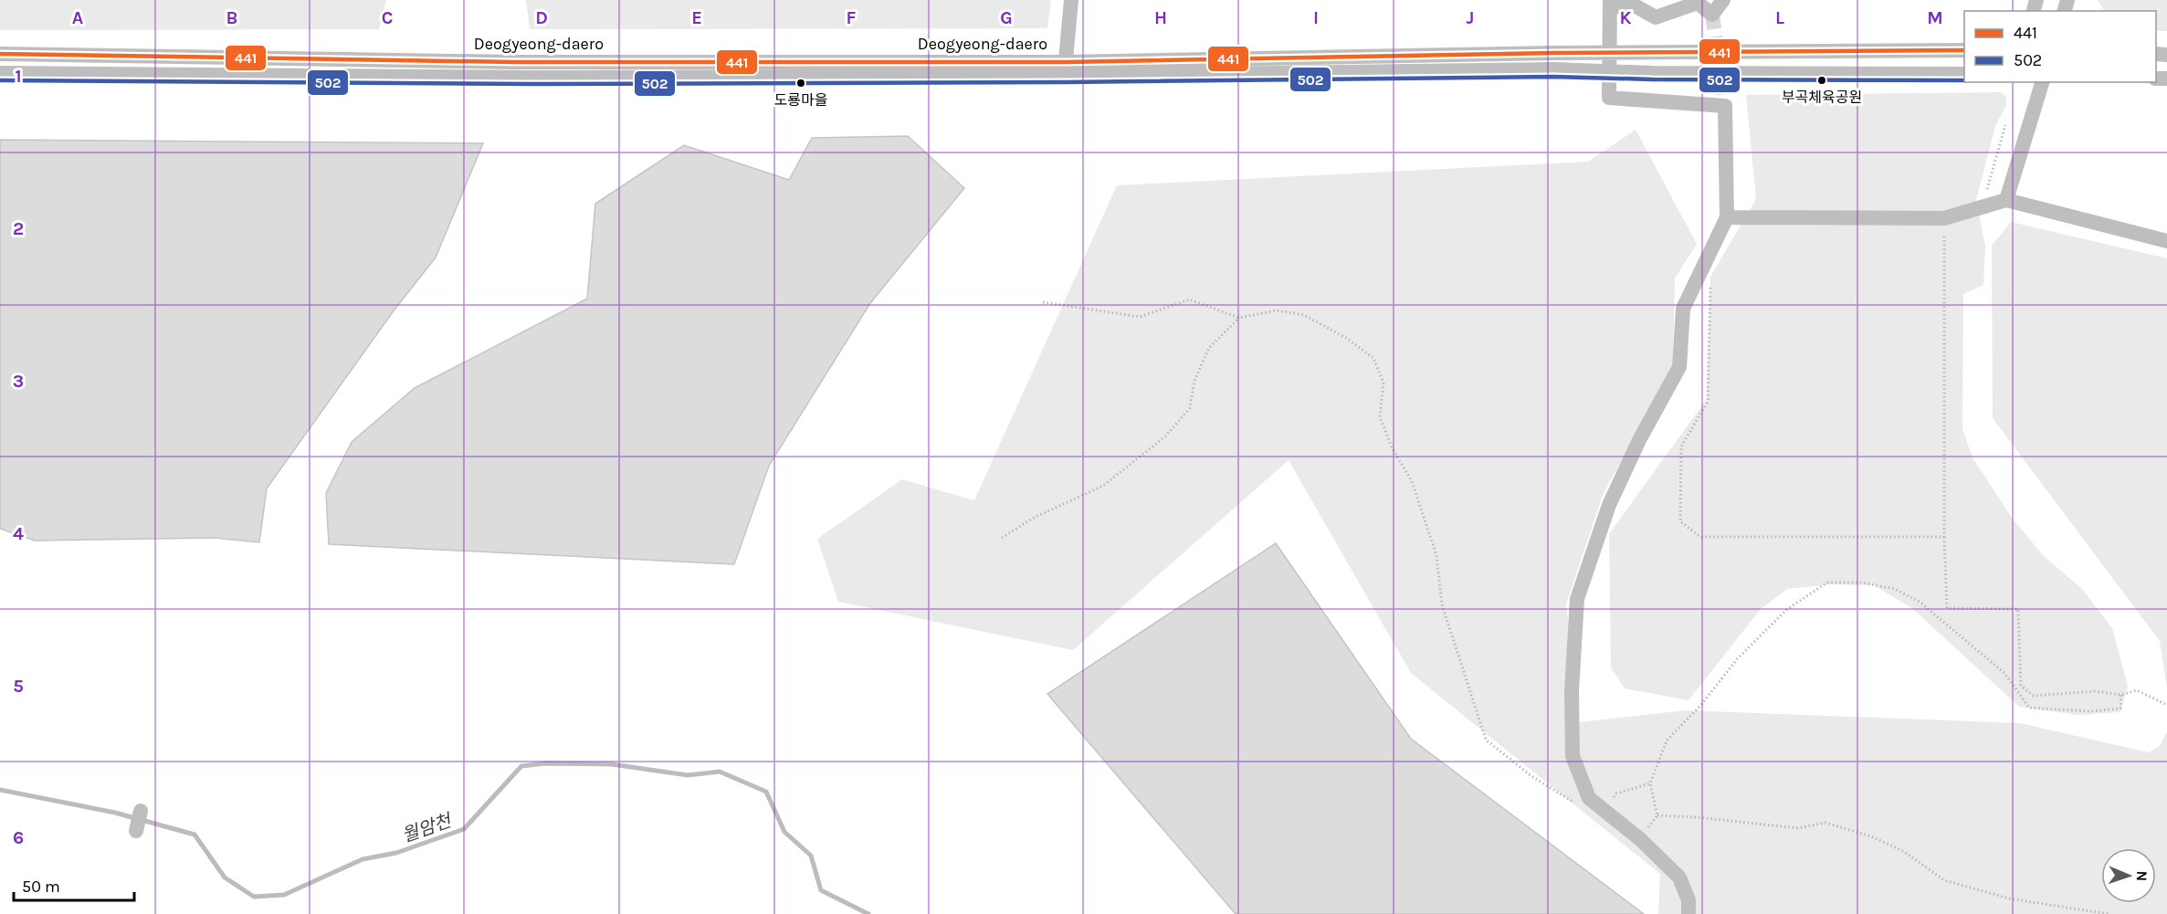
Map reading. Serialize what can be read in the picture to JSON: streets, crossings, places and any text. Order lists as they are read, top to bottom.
{
  "streets": {
    "street": ["Deogyeong-daero"]
  },
  "water": ["월암천"],
  "places": ["부곡체육공원", "도룡마을"],
  "lines": ["transit line 441", "transit line 502"],
  "legend": ["441", "502"],
  "scale_bar": "50 m",
  "north": "right",
  "grid": {
    "columns": [
      "A",
      "B",
      "C",
      "D",
      "E",
      "F",
      "G",
      "H",
      "I",
      "J",
      "K",
      "L",
      "M"
    ],
    "rows": [
      "1",
      "2",
      "3",
      "4",
      "5",
      "6"
    ]
  }
}
